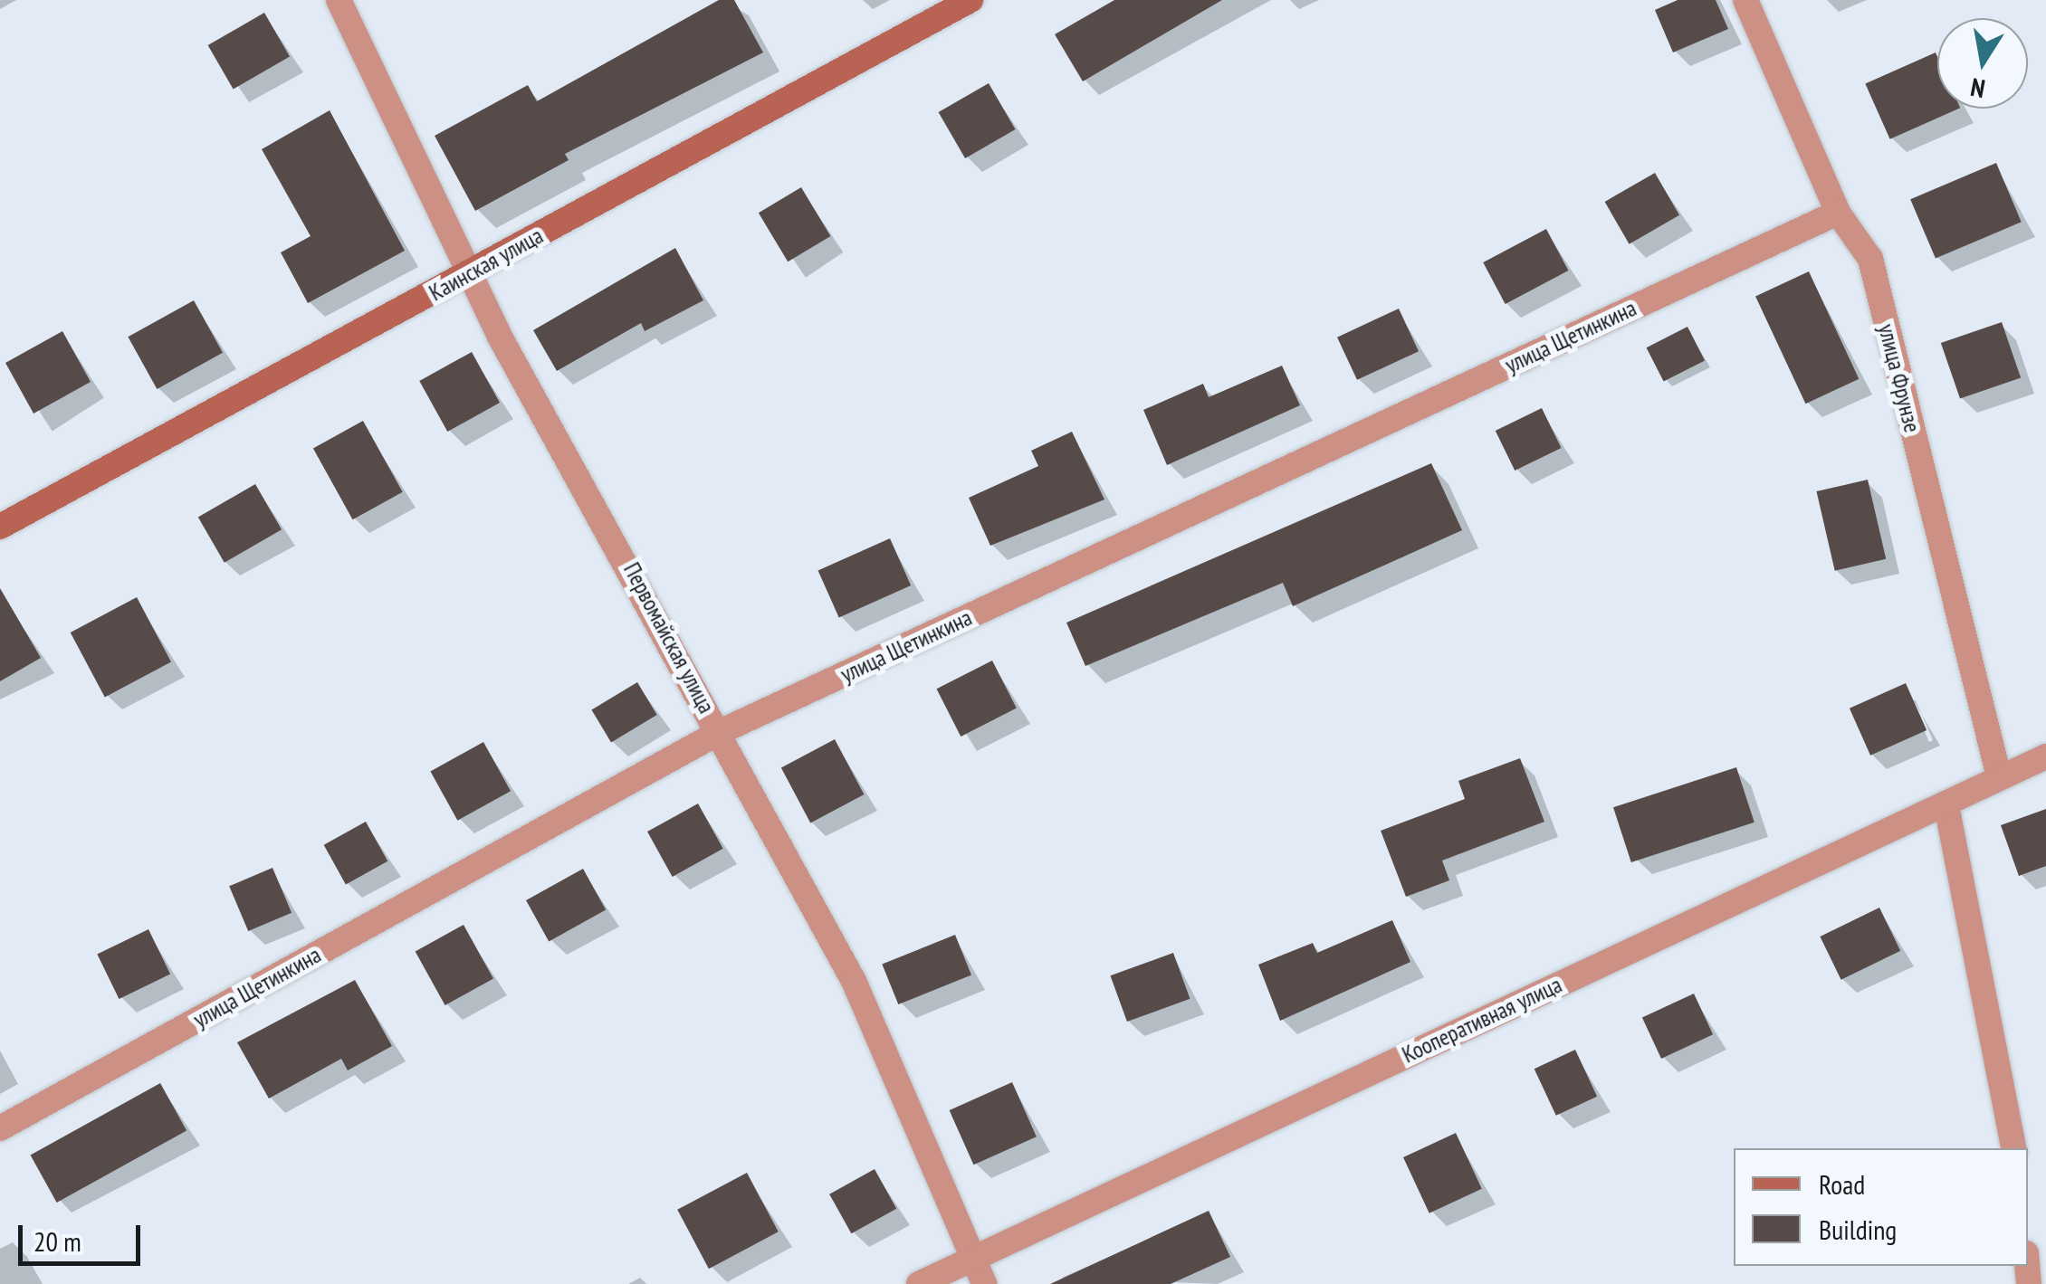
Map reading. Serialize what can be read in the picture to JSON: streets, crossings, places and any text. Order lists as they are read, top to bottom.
{
  "streets": {
    "main road": ["Каинская улица"],
    "street": [
      "улица Щетинкина",
      "улица Фрунзе",
      "Первомайская улица",
      "Кооперативная улица"
    ]
  },
  "crossings": [
    ["Каинская улица", "Первомайская улица"],
    ["улица Щетинкина", "улица Фрунзе"],
    ["улица Щетинкина", "Первомайская улица"],
    ["улица Фрунзе", "Кооперативная улица"],
    ["Первомайская улица", "Кооперативная улица"]
  ],
  "legend": ["Road", "Building"],
  "scale_bar": "20 m",
  "north": "bottom"
}
